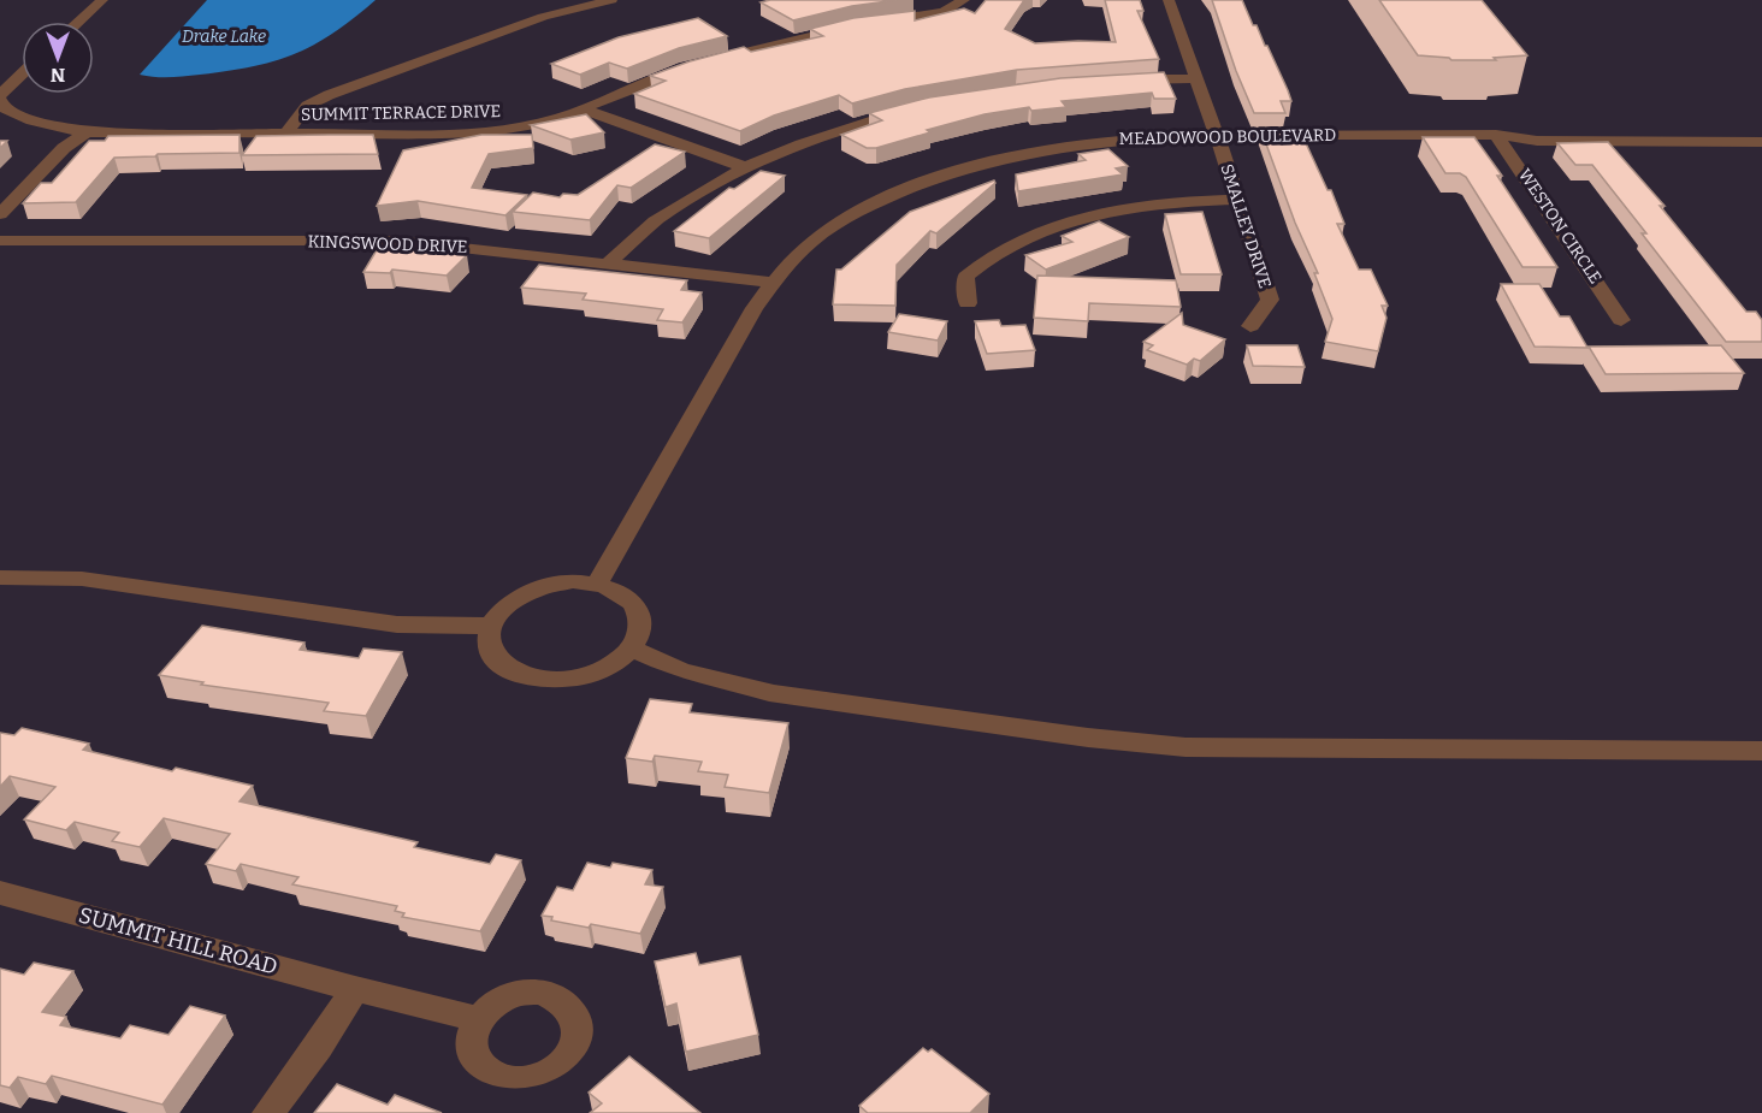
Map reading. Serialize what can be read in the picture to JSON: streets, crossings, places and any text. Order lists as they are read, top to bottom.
{
  "streets": {
    "street": [
      "SUMMIT TERRACE DRIVE",
      "MEADOWOOD BOULEVARD",
      "SMALLEY DRIVE",
      "WESTON CIRCLE",
      "KINGSWOOD DRIVE",
      "SUMMIT HILL ROAD"
    ]
  },
  "crossings": [
    ["MEADOWOOD BOULEVARD", "SMALLEY DRIVE"],
    ["MEADOWOOD BOULEVARD", "WESTON CIRCLE"],
    ["MEADOWOOD BOULEVARD", "KINGSWOOD DRIVE"]
  ],
  "water": ["Drake Lake"],
  "north": "bottom"
}
